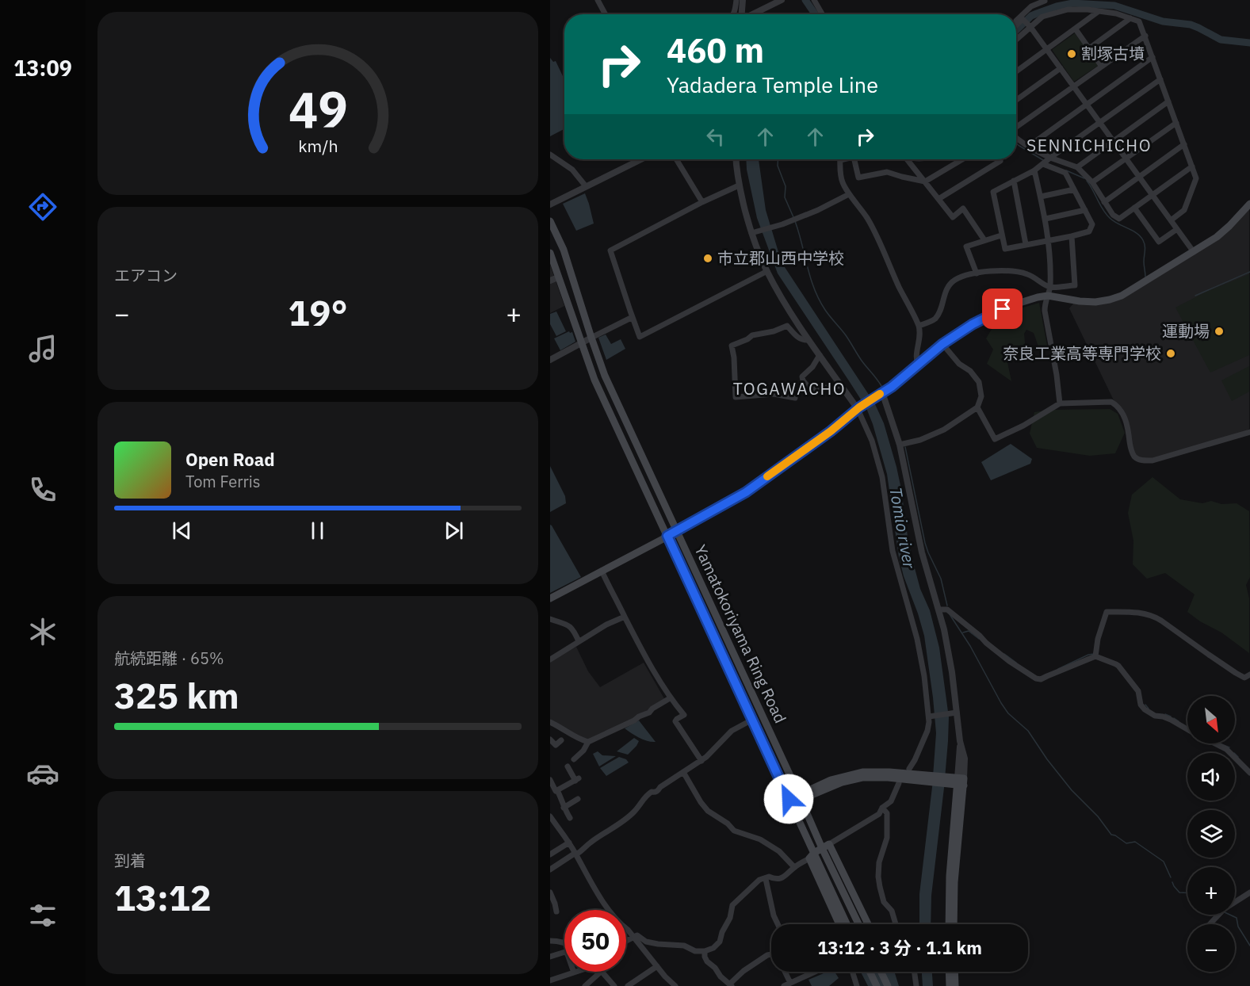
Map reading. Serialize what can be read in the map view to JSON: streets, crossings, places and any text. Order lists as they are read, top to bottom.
{
  "streets": {
    "main road": ["Yamatokoriyama Ring Road"]
  },
  "districts": ["SENNICHICHO", "TOGAWACHO"],
  "water": ["Tomio river"],
  "places": [
    "割塚古墳",
    "市立郡山西中学校",
    "運動場",
    "奈良工業高等専門学校"
  ],
  "north": "bottom right",
  "page": {
    "tabs": "13:09",
    "turn": ["460 m", "Yadadera Temple Line"],
    "tile": [
      "エアコン",
      ["航続距離 · 65%", "325 km"],
      ["到着", "13:12"]
    ],
    "heat": ["−", "19°", "+"],
    "song": ["Open Road", "Tom Ferris"],
    "map_buttons": ["+", "−"],
    "limit": "50",
    "trip": "13:12 · 3 分 · 1.1 km",
    "gauge": ["49", "km/h"]
  }
}
